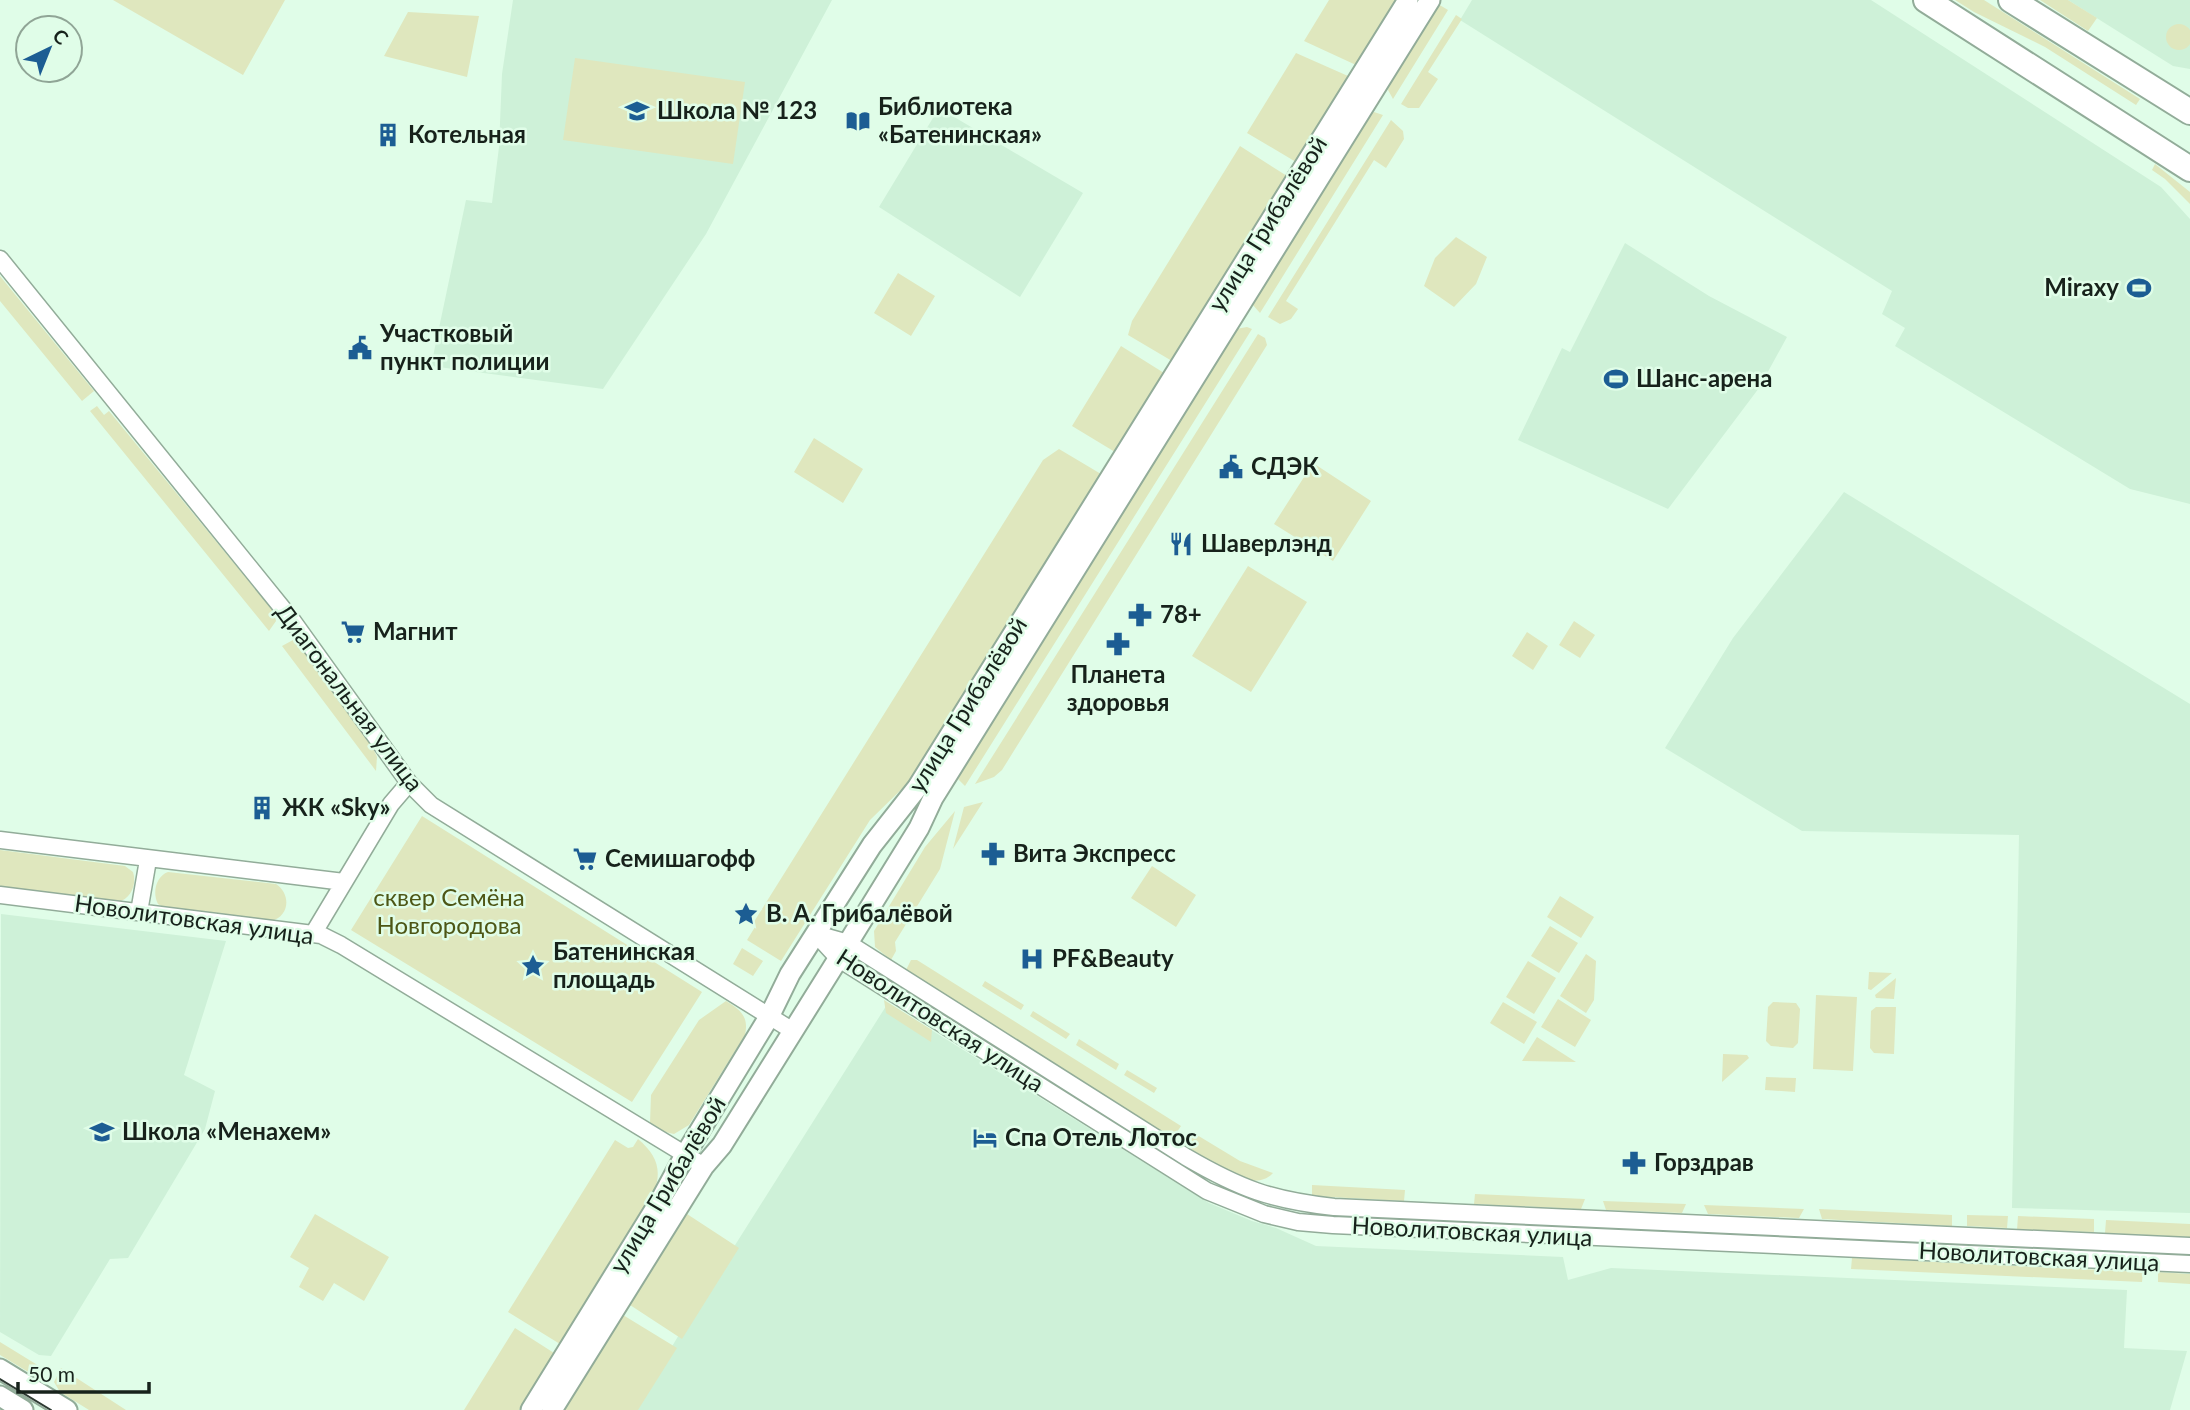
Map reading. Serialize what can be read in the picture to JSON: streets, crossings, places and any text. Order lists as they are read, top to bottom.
{
  "streets": {
    "street": ["улица Грибалёвой", "Диагональная улица", "Новолитовская улица"]
  },
  "crossings": [
    ["улица Грибалёвой", "Диагональная улица"],
    ["улица Грибалёвой", "Новолитовская улица"]
  ],
  "parks": ["сквер Семёна Новгородова"],
  "places": {
    "school or university": ["Школа № 123", "Школа «Менахем»"],
    "library": ["Библиотека «Батенинская»"],
    "building": ["Котельная", "ЖК «Sky»"],
    "sports": ["Miraxy", "Шанс-арена"],
    "public building": ["Участковый пункт полиции", "СДЭК"],
    "restaurant": ["Шаверлэнд"],
    "pharmacy": [
      "78+",
      "Планета здоровья",
      "Вита Экспресс",
      "Горздрав"
    ],
    "supermarket": ["Магнит", "Семишагофф"],
    "place": ["В. А. Грибалёвой", "Батенинская площадь"],
    "hospital": ["PF&Beauty"],
    "hotel": ["Спа Отель Лотос"]
  },
  "scale_bar": "50 m",
  "north": "top right"
}
